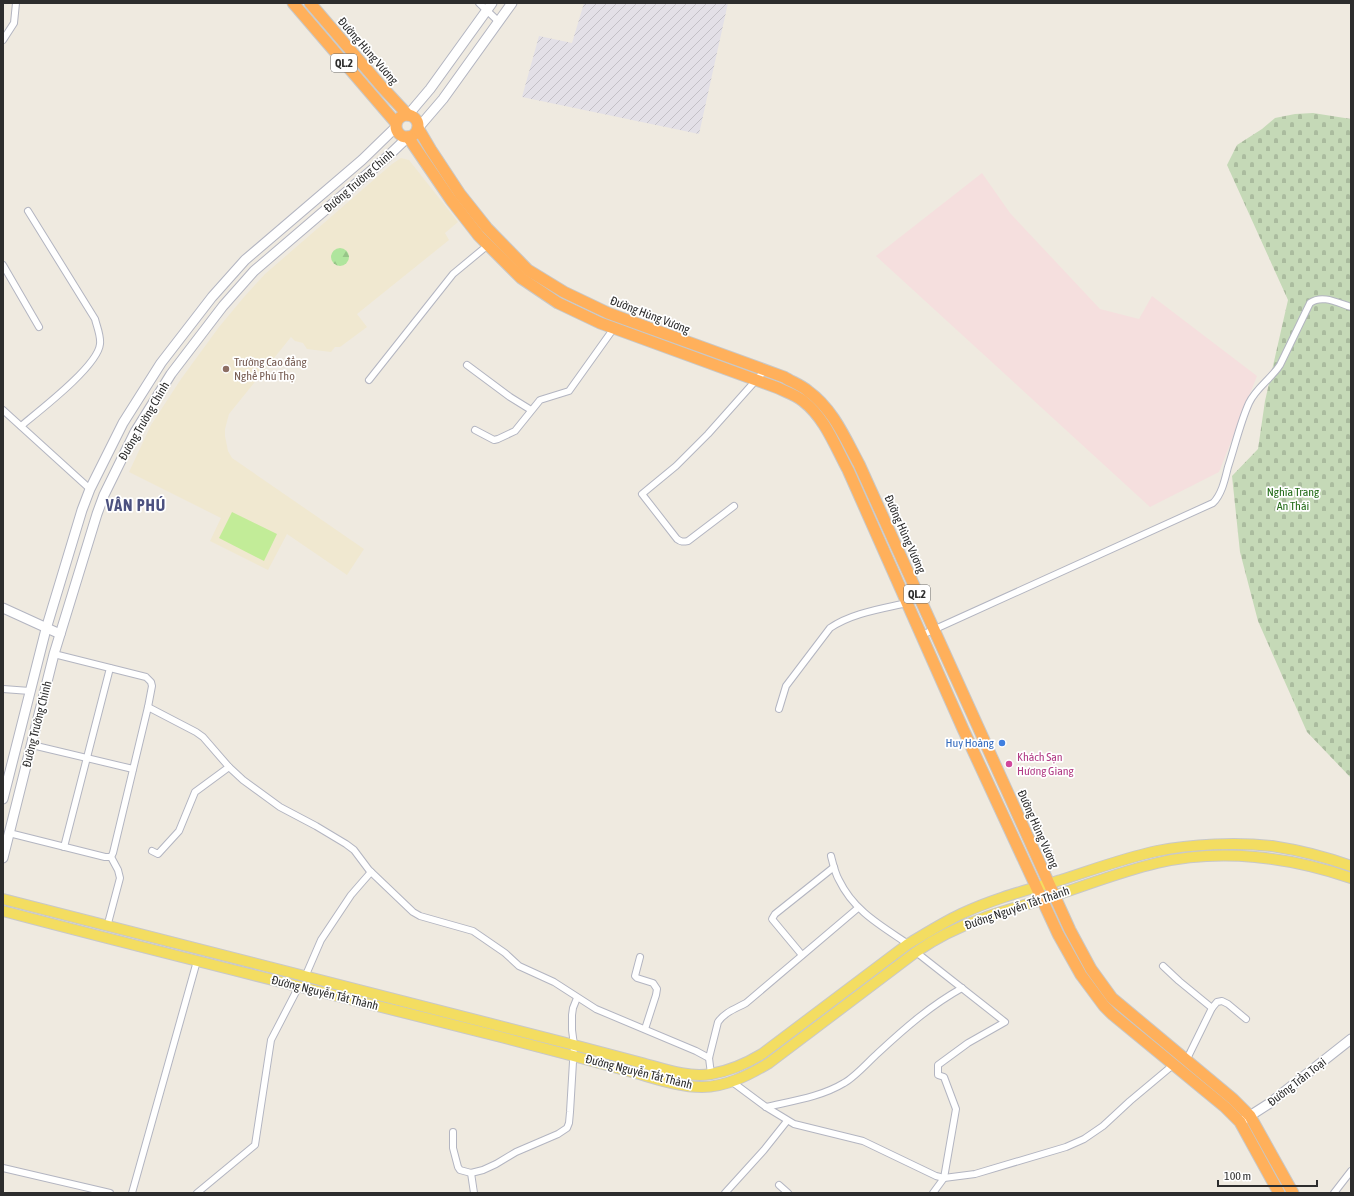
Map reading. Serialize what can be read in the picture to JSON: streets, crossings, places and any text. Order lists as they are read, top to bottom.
{
  "streets": {
    "highway": ["Đường Hùng Vương", "QL.2"],
    "main road": ["Đường Trường Chinh", "Đường Nguyễn Tất Thành", "Đường Trần Toại"]
  },
  "crossings": [
    ["Đường Hùng Vương", "QL.2"],
    ["Đường Hùng Vương", "Đường Trường Chinh"],
    ["Đường Hùng Vương", "Đường Nguyễn Tất Thành"],
    ["Đường Hùng Vương", "Đường Trần Toại"],
    ["QL.2", "Đường Trường Chinh"]
  ],
  "districts": ["VÂN PHÚ"],
  "parks": ["Nghĩa Trang An Thái"],
  "places": ["Trường Cao đẳng Nghề Phú Thọ", "Huy Hoàng", "Khách Sạn Hương Giang"],
  "scale_bar": "100 m"
}
